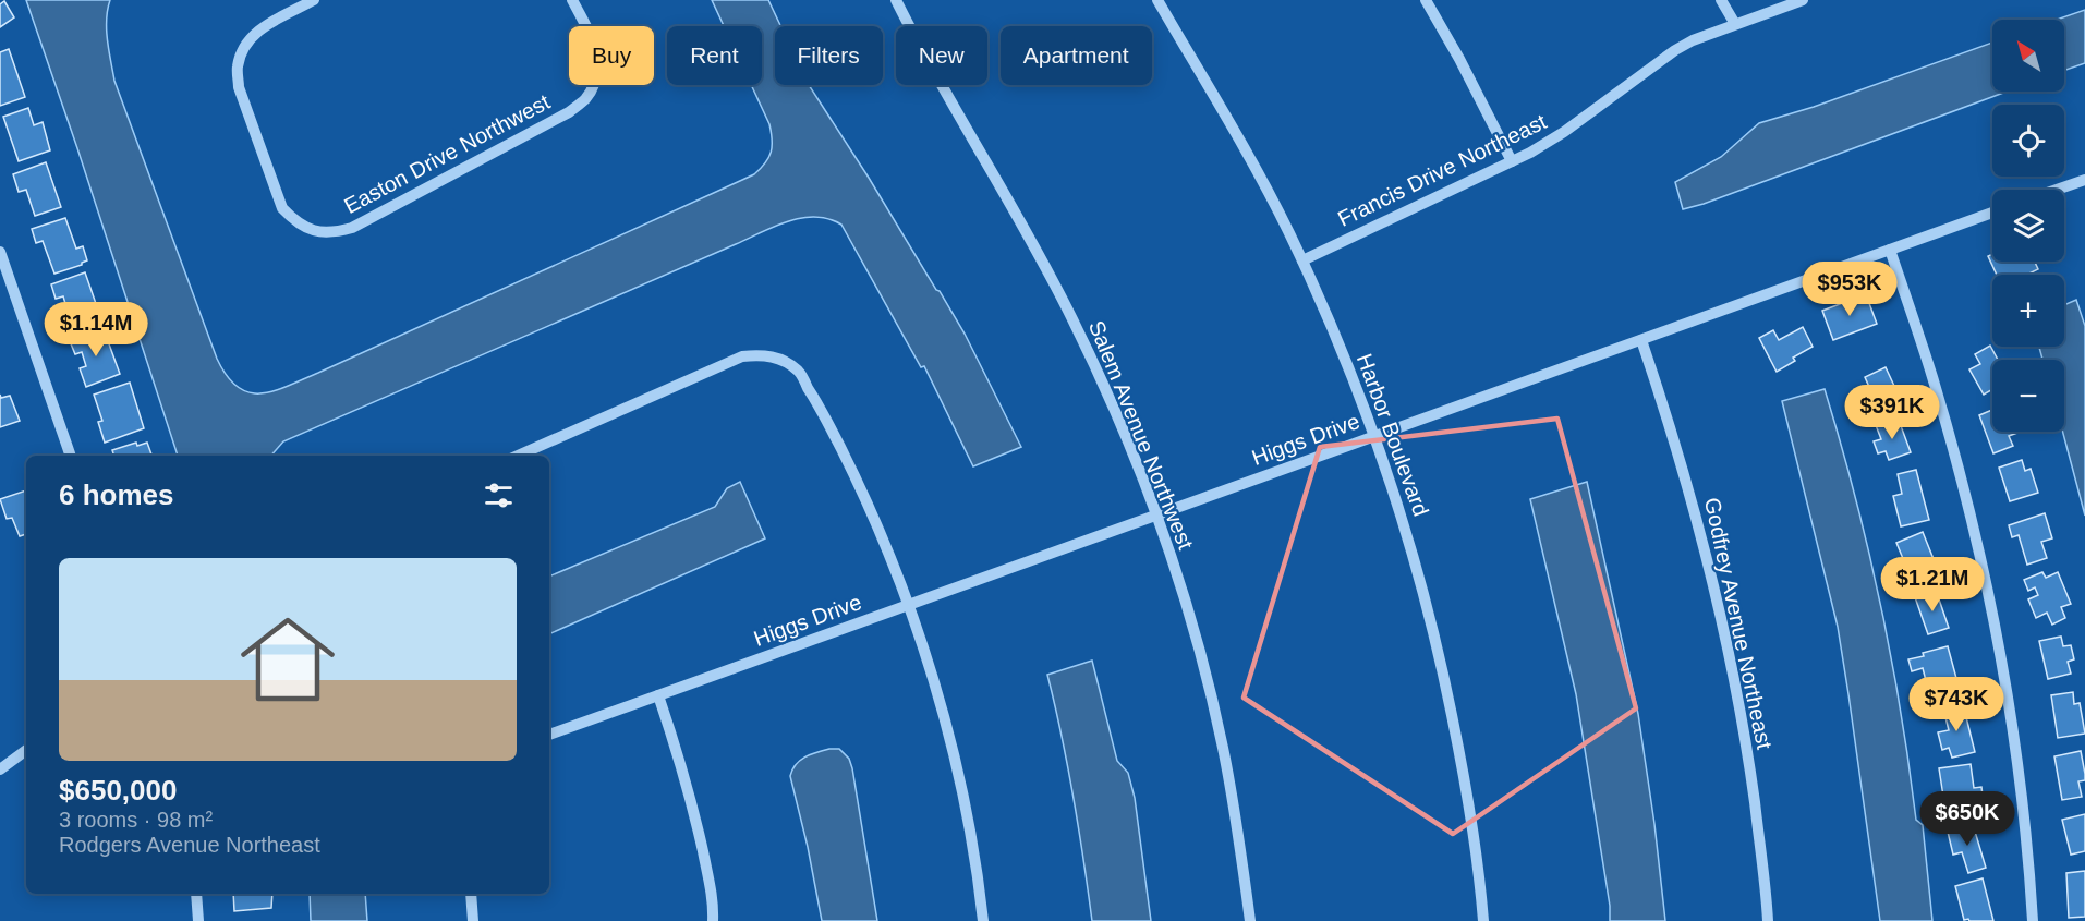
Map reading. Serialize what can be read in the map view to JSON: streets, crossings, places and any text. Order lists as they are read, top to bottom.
{
  "streets": {
    "street": [
      "Easton Drive Northwest",
      "Francis Drive Northeast",
      "Salem Avenue Northwest",
      "Harbor Boulevard",
      "Higgs Drive",
      "Godfrey Avenue Northeast"
    ]
  },
  "crossings": [
    ["Francis Drive Northeast", "Harbor Boulevard"],
    ["Salem Avenue Northwest", "Higgs Drive"],
    ["Harbor Boulevard", "Higgs Drive"],
    ["Higgs Drive", "Godfrey Avenue Northeast"]
  ],
  "north": "top left",
  "page": {
    "map_buttons": ["+", "−"],
    "chip": [
      "Buy",
      "Rent",
      "Filters",
      "New",
      "Apartment"
    ],
    "price": [
      "$953K",
      "$1.14M",
      "$391K",
      "$1.21M",
      "$743K",
      "$650K"
    ],
    "heading": "6 homes",
    "list": [
      {
        "name": "$650,000",
        "note": "3 rooms · 98 m² · Rodgers Avenue Northeast"
      }
    ]
  }
}
